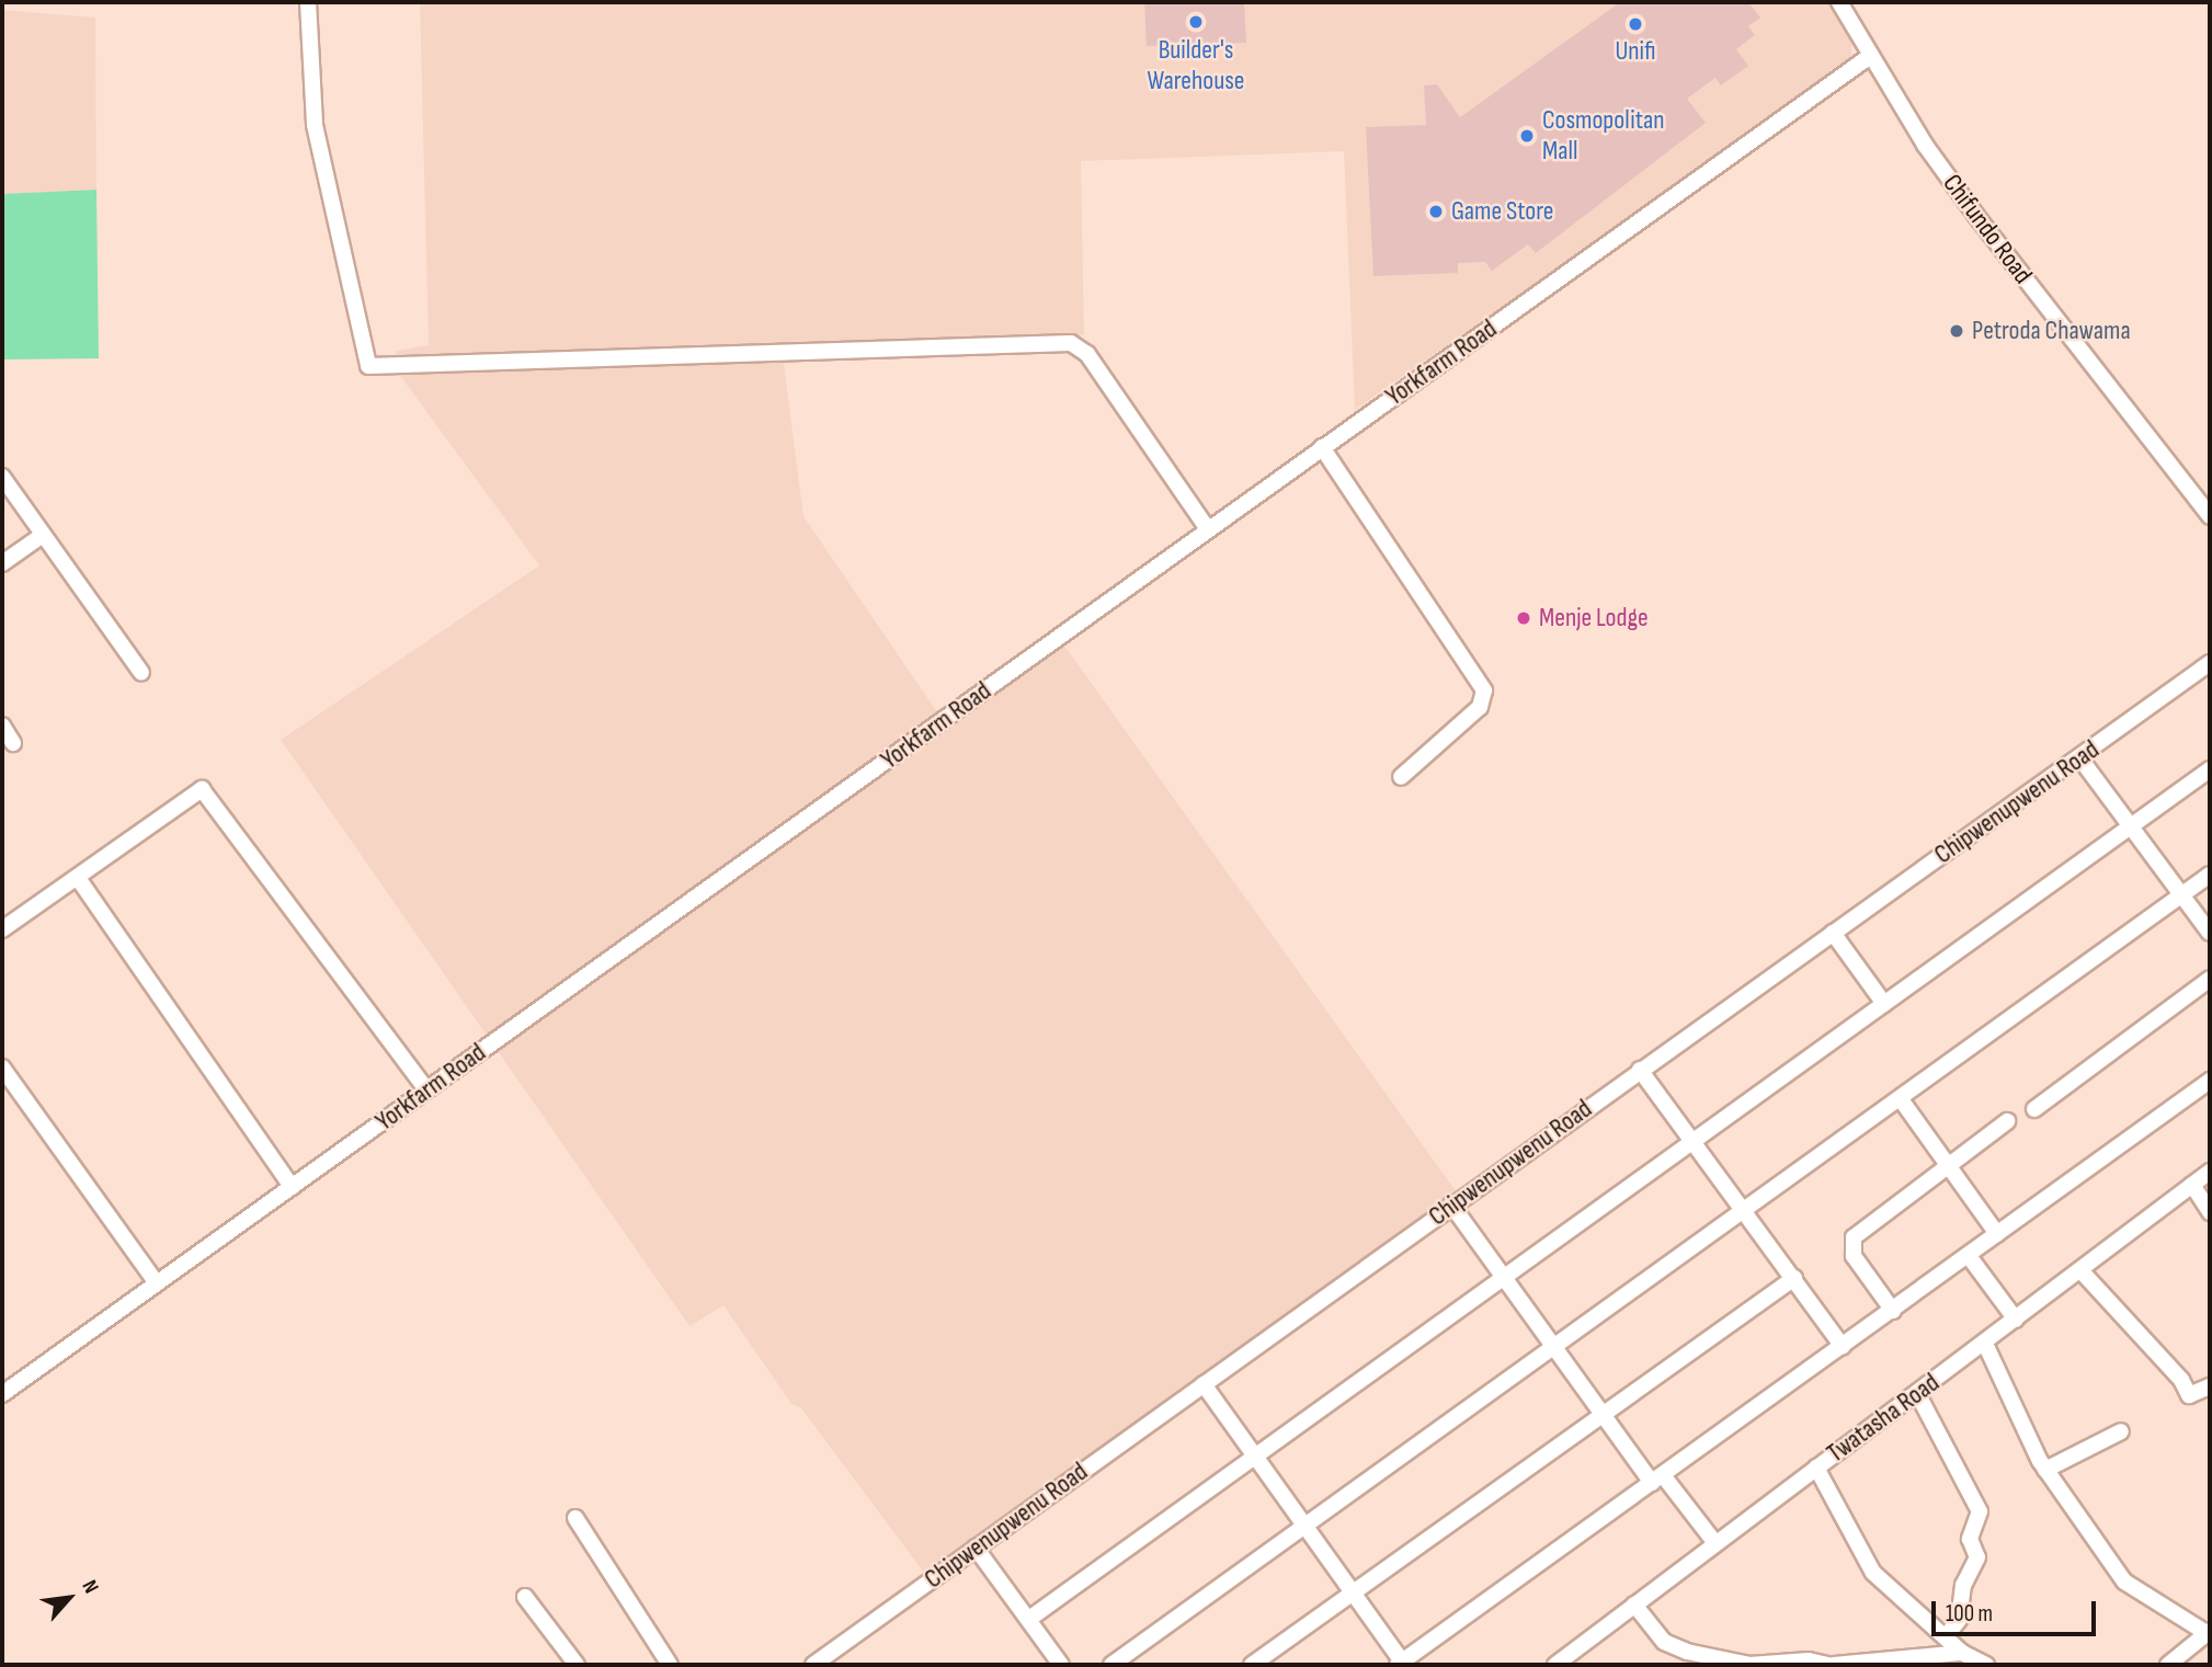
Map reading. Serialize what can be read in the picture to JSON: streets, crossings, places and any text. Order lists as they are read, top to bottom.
{
  "streets": {
    "street": [
      "Chifundo Road",
      "Yorkfarm Road",
      "Chipwenupwenu Road",
      "Twatasha Road"
    ]
  },
  "crossings": [
    ["Chifundo Road", "Yorkfarm Road"]
  ],
  "places": [
    "Builder's Warehouse",
    "Unifi",
    "Cosmopolitan Mall",
    "Game Store",
    "Petroda Chawama",
    "Menje Lodge"
  ],
  "scale_bar": "100 m",
  "north": "top right"
}
